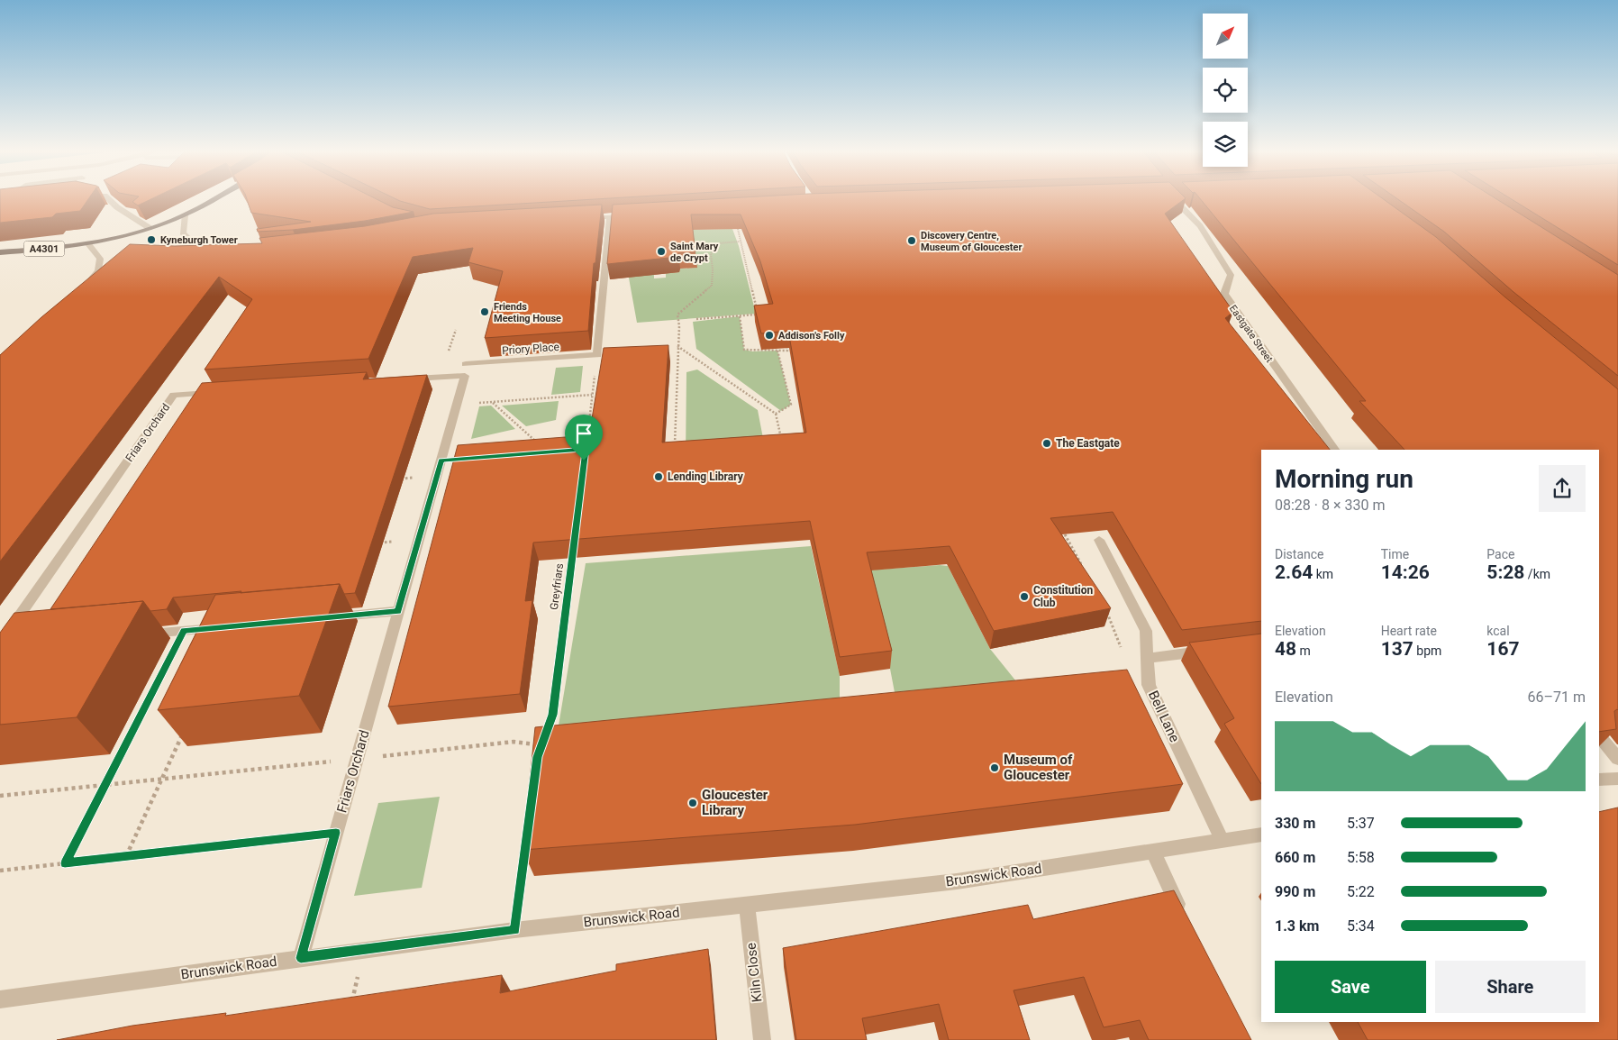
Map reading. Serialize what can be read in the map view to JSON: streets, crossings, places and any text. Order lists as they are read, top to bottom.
{
  "streets": {
    "main road": ["A4301"],
    "street": [
      "Eastgate Street",
      "Priory Place",
      "Friars Orchard",
      "Bell Lane",
      "Brunswick Road",
      "Kiln Close"
    ],
    "path": ["Greyfriars"]
  },
  "crossings": [
    ["Friars Orchard", "Brunswick Road"],
    ["Bell Lane", "Brunswick Road"],
    ["Brunswick Road", "Kiln Close"]
  ],
  "places": [
    "Kyneburgh Tower",
    "Discovery Centre, Museum of Gloucester",
    "Saint Mary de Crypt",
    "Friends Meeting House",
    "Addison's Folly",
    "The Eastgate",
    "Lending Library",
    "Constitution Club",
    "Museum of Gloucester",
    "Gloucester Library"
  ],
  "north": "top right",
  "page": {
    "heading": ["Morning run", "08:28 · 8 × 330 m"],
    "stats": [
      ["Distance", "2.64 km"],
      ["Time", "14:26"],
      ["Pace", "5:28 /km"],
      ["Elevation", "48 m"],
      ["Heart rate", "137 bpm"],
      ["kcal", "167"]
    ],
    "chart": ["Elevation", "66–71 m"],
    "list": [
      {
        "name": "330 m",
        "note": "5:37"
      },
      {
        "name": "660 m",
        "note": "5:58"
      },
      {
        "name": "990 m",
        "note": "5:22"
      },
      {
        "name": "1.3 km",
        "note": "5:34"
      }
    ],
    "buttons": ["Save", "Share"]
  }
}
